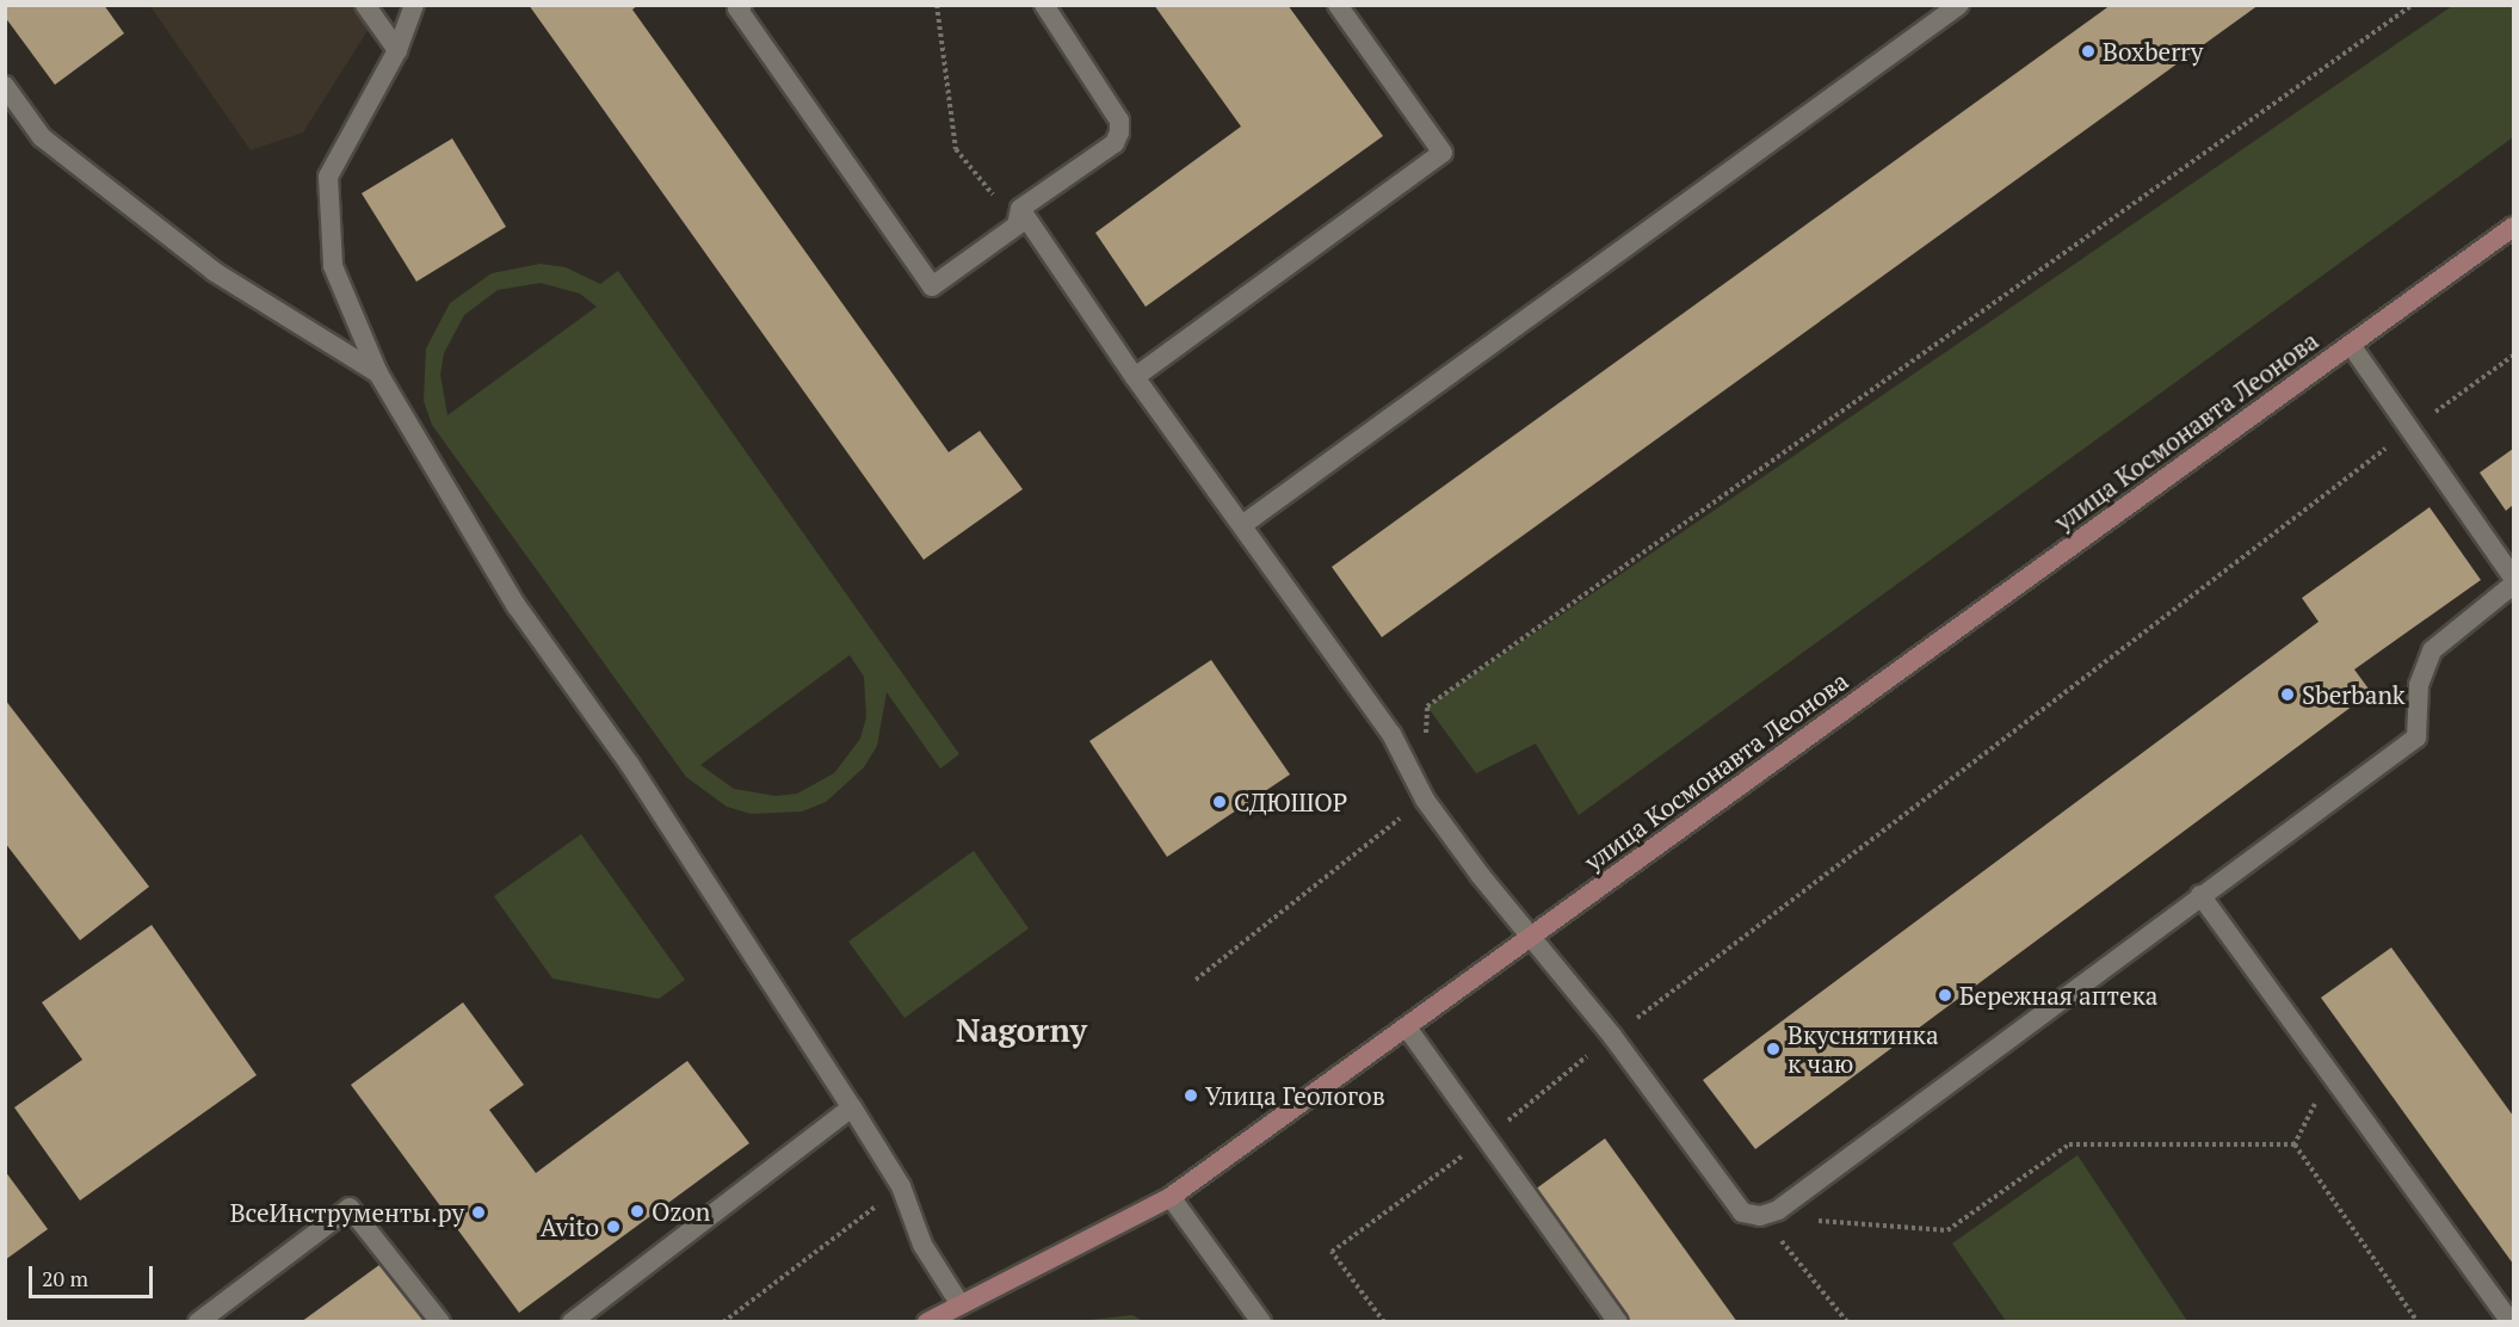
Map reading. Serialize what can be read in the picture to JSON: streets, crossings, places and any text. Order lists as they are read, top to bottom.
{
  "streets": {
    "main road": ["улица Космонавта Леонова"]
  },
  "districts": ["Nagorny"],
  "places": [
    "Boxberry",
    "Sberbank",
    "СДЮШОР",
    "Бережная аптека",
    "Вкуснятинка к чаю",
    "Улица Геологов",
    "Ozon",
    "ВсеИнструменты.ру",
    "Avito"
  ],
  "scale_bar": "20 m"
}
